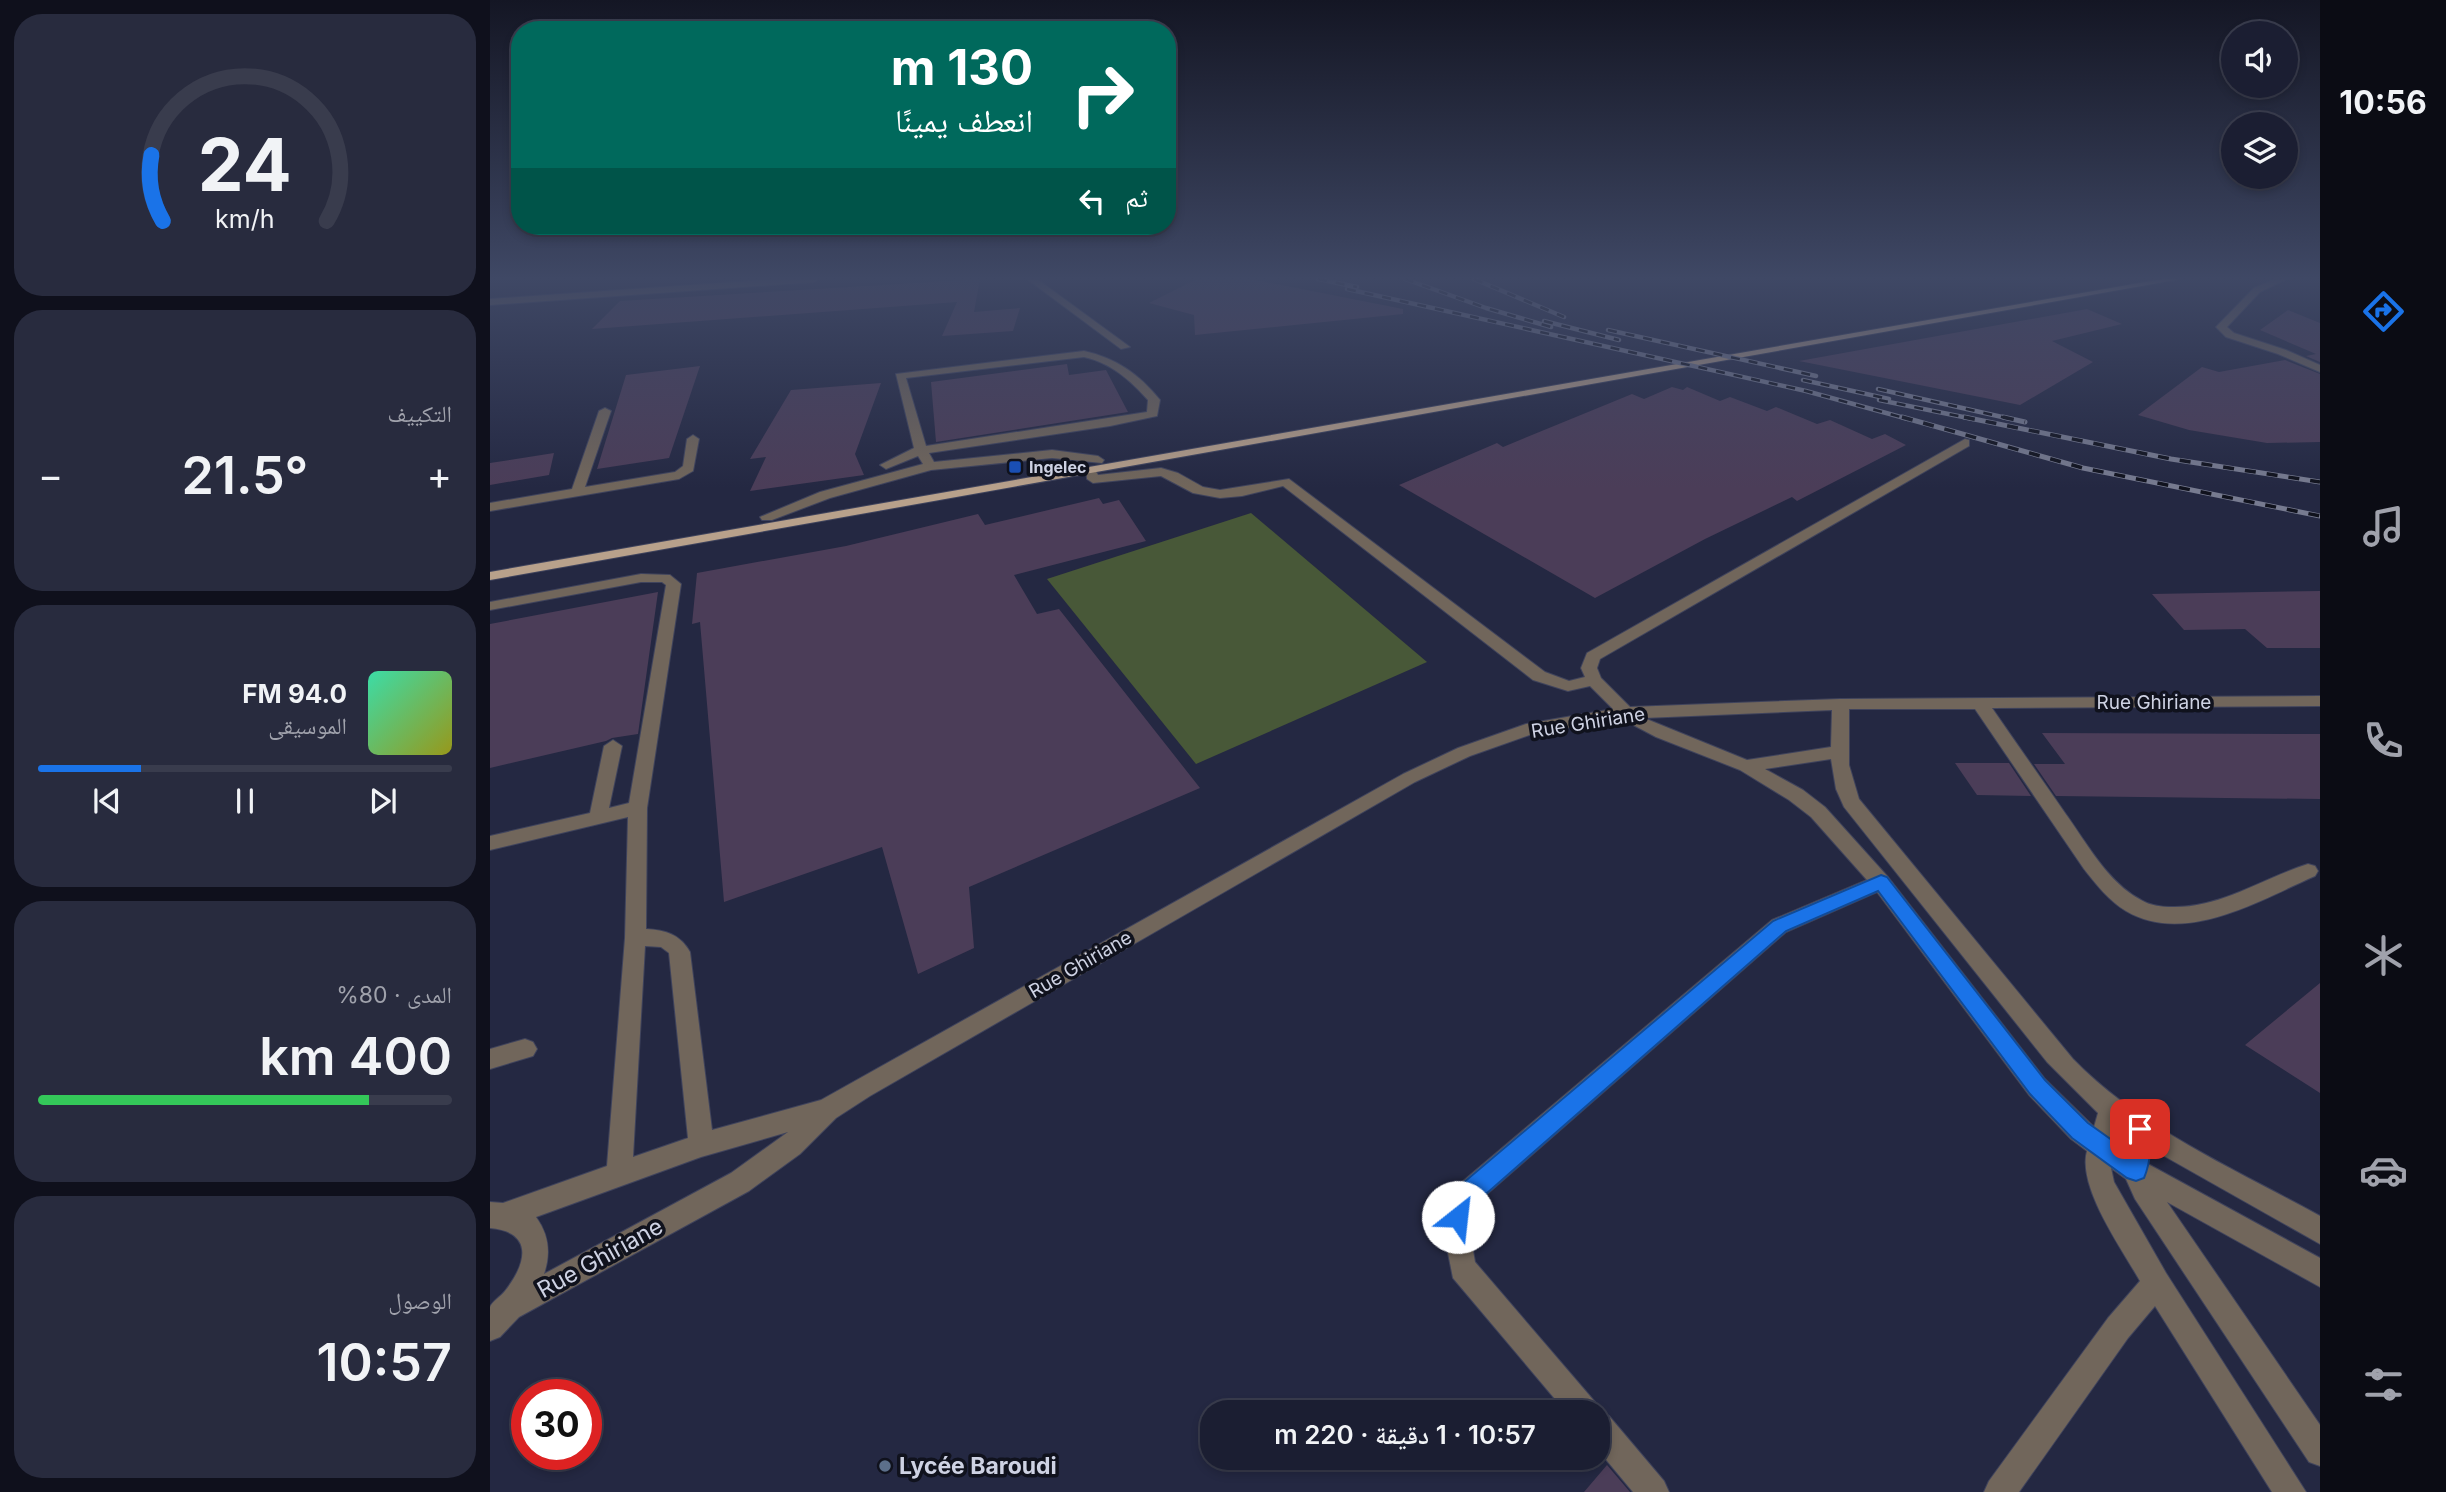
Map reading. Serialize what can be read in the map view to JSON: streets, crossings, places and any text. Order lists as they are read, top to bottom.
{
  "streets": {
    "street": ["Rue Ghiriane"]
  },
  "places": {
    "transit": ["Ingelec"],
    "other": ["Lycée Baroudi"]
  },
  "page": {
    "tabs": "10:56",
    "turn": ["130 m", "انعطف يمينًا"],
    "then": "ثم",
    "tile": [
      "التكييف",
      ["المدى · 80%", "400 km"],
      ["الوصول", "10:57"]
    ],
    "heat": ["−", "21.5°", "+"],
    "song": ["94.0 FM", "الموسيقى"],
    "limit": "30",
    "trip": "10:57 · 1 دقيقة · 220 m",
    "gauge": ["24", "km/h"]
  }
}
